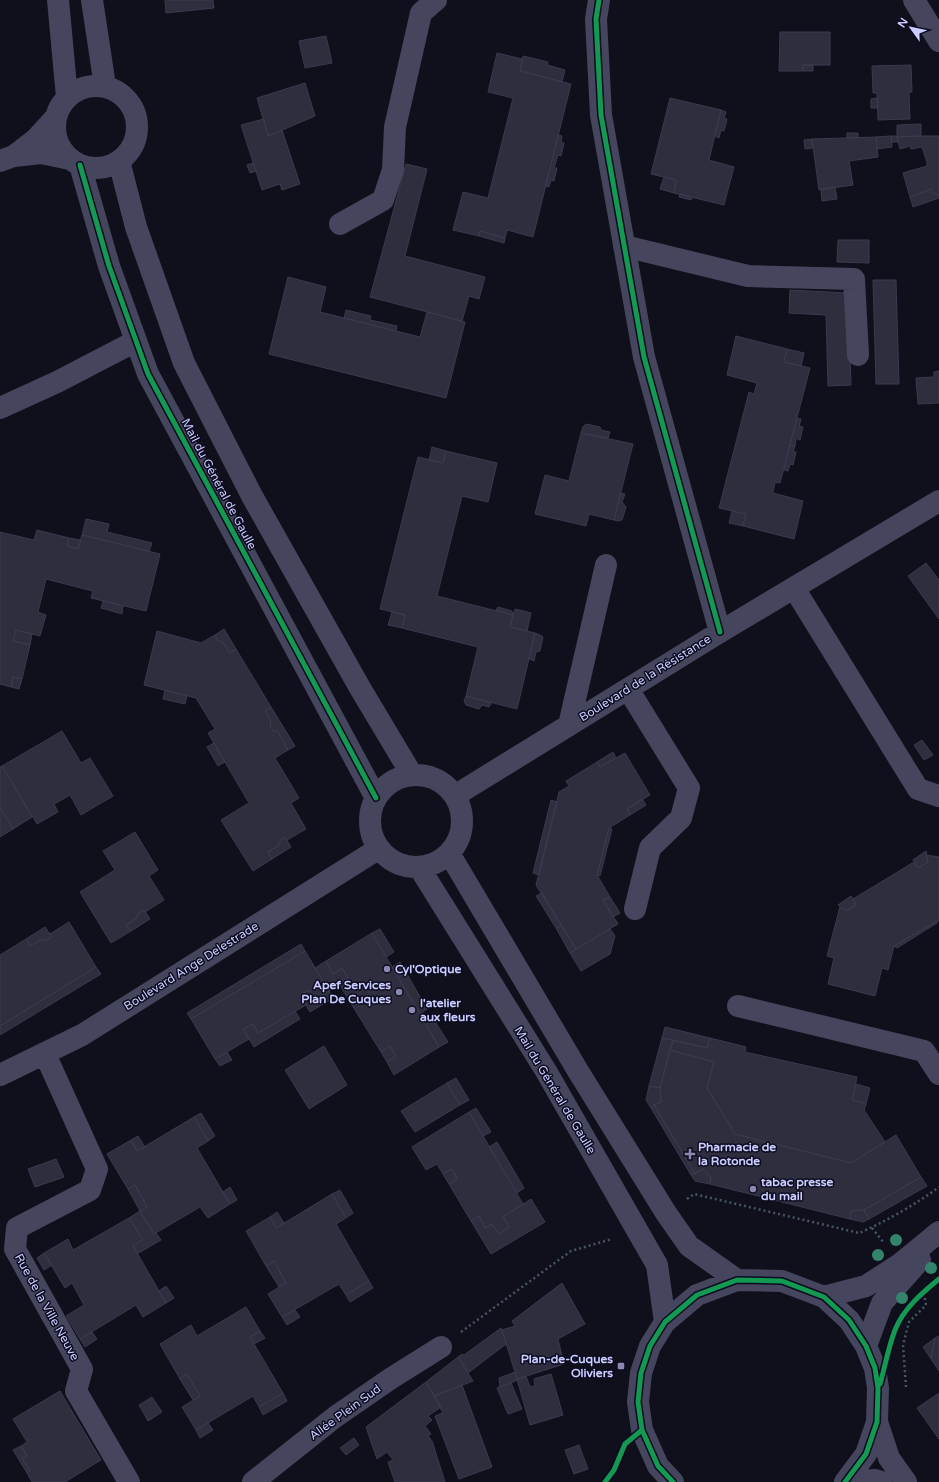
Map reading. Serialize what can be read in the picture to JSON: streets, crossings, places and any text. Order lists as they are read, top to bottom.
{
  "streets": {
    "street": [
      "Mail du Général de Gaulle",
      "Boulevard de la Résistance",
      "Boulevard Ange Delestrade",
      "Rue de la Ville Neuve",
      "Allée Plein Sud"
    ]
  },
  "crossings": [
    ["Mail du Général de Gaulle", "Boulevard de la Résistance"],
    ["Mail du Général de Gaulle", "Boulevard Ange Delestrade"],
    ["Boulevard de la Résistance", "Boulevard Ange Delestrade"],
    ["Boulevard Ange Delestrade", "Rue de la Ville Neuve"]
  ],
  "places": {
    "other": [
      "Cyl'Optique",
      "Apef Services Plan De Cuques",
      "l'atelier aux fleurs",
      "tabac presse du mail"
    ],
    "health": ["Pharmacie de la Rotonde"],
    "transit": ["Plan-de-Cuques Oliviers"]
  },
  "north": "top left"
}
